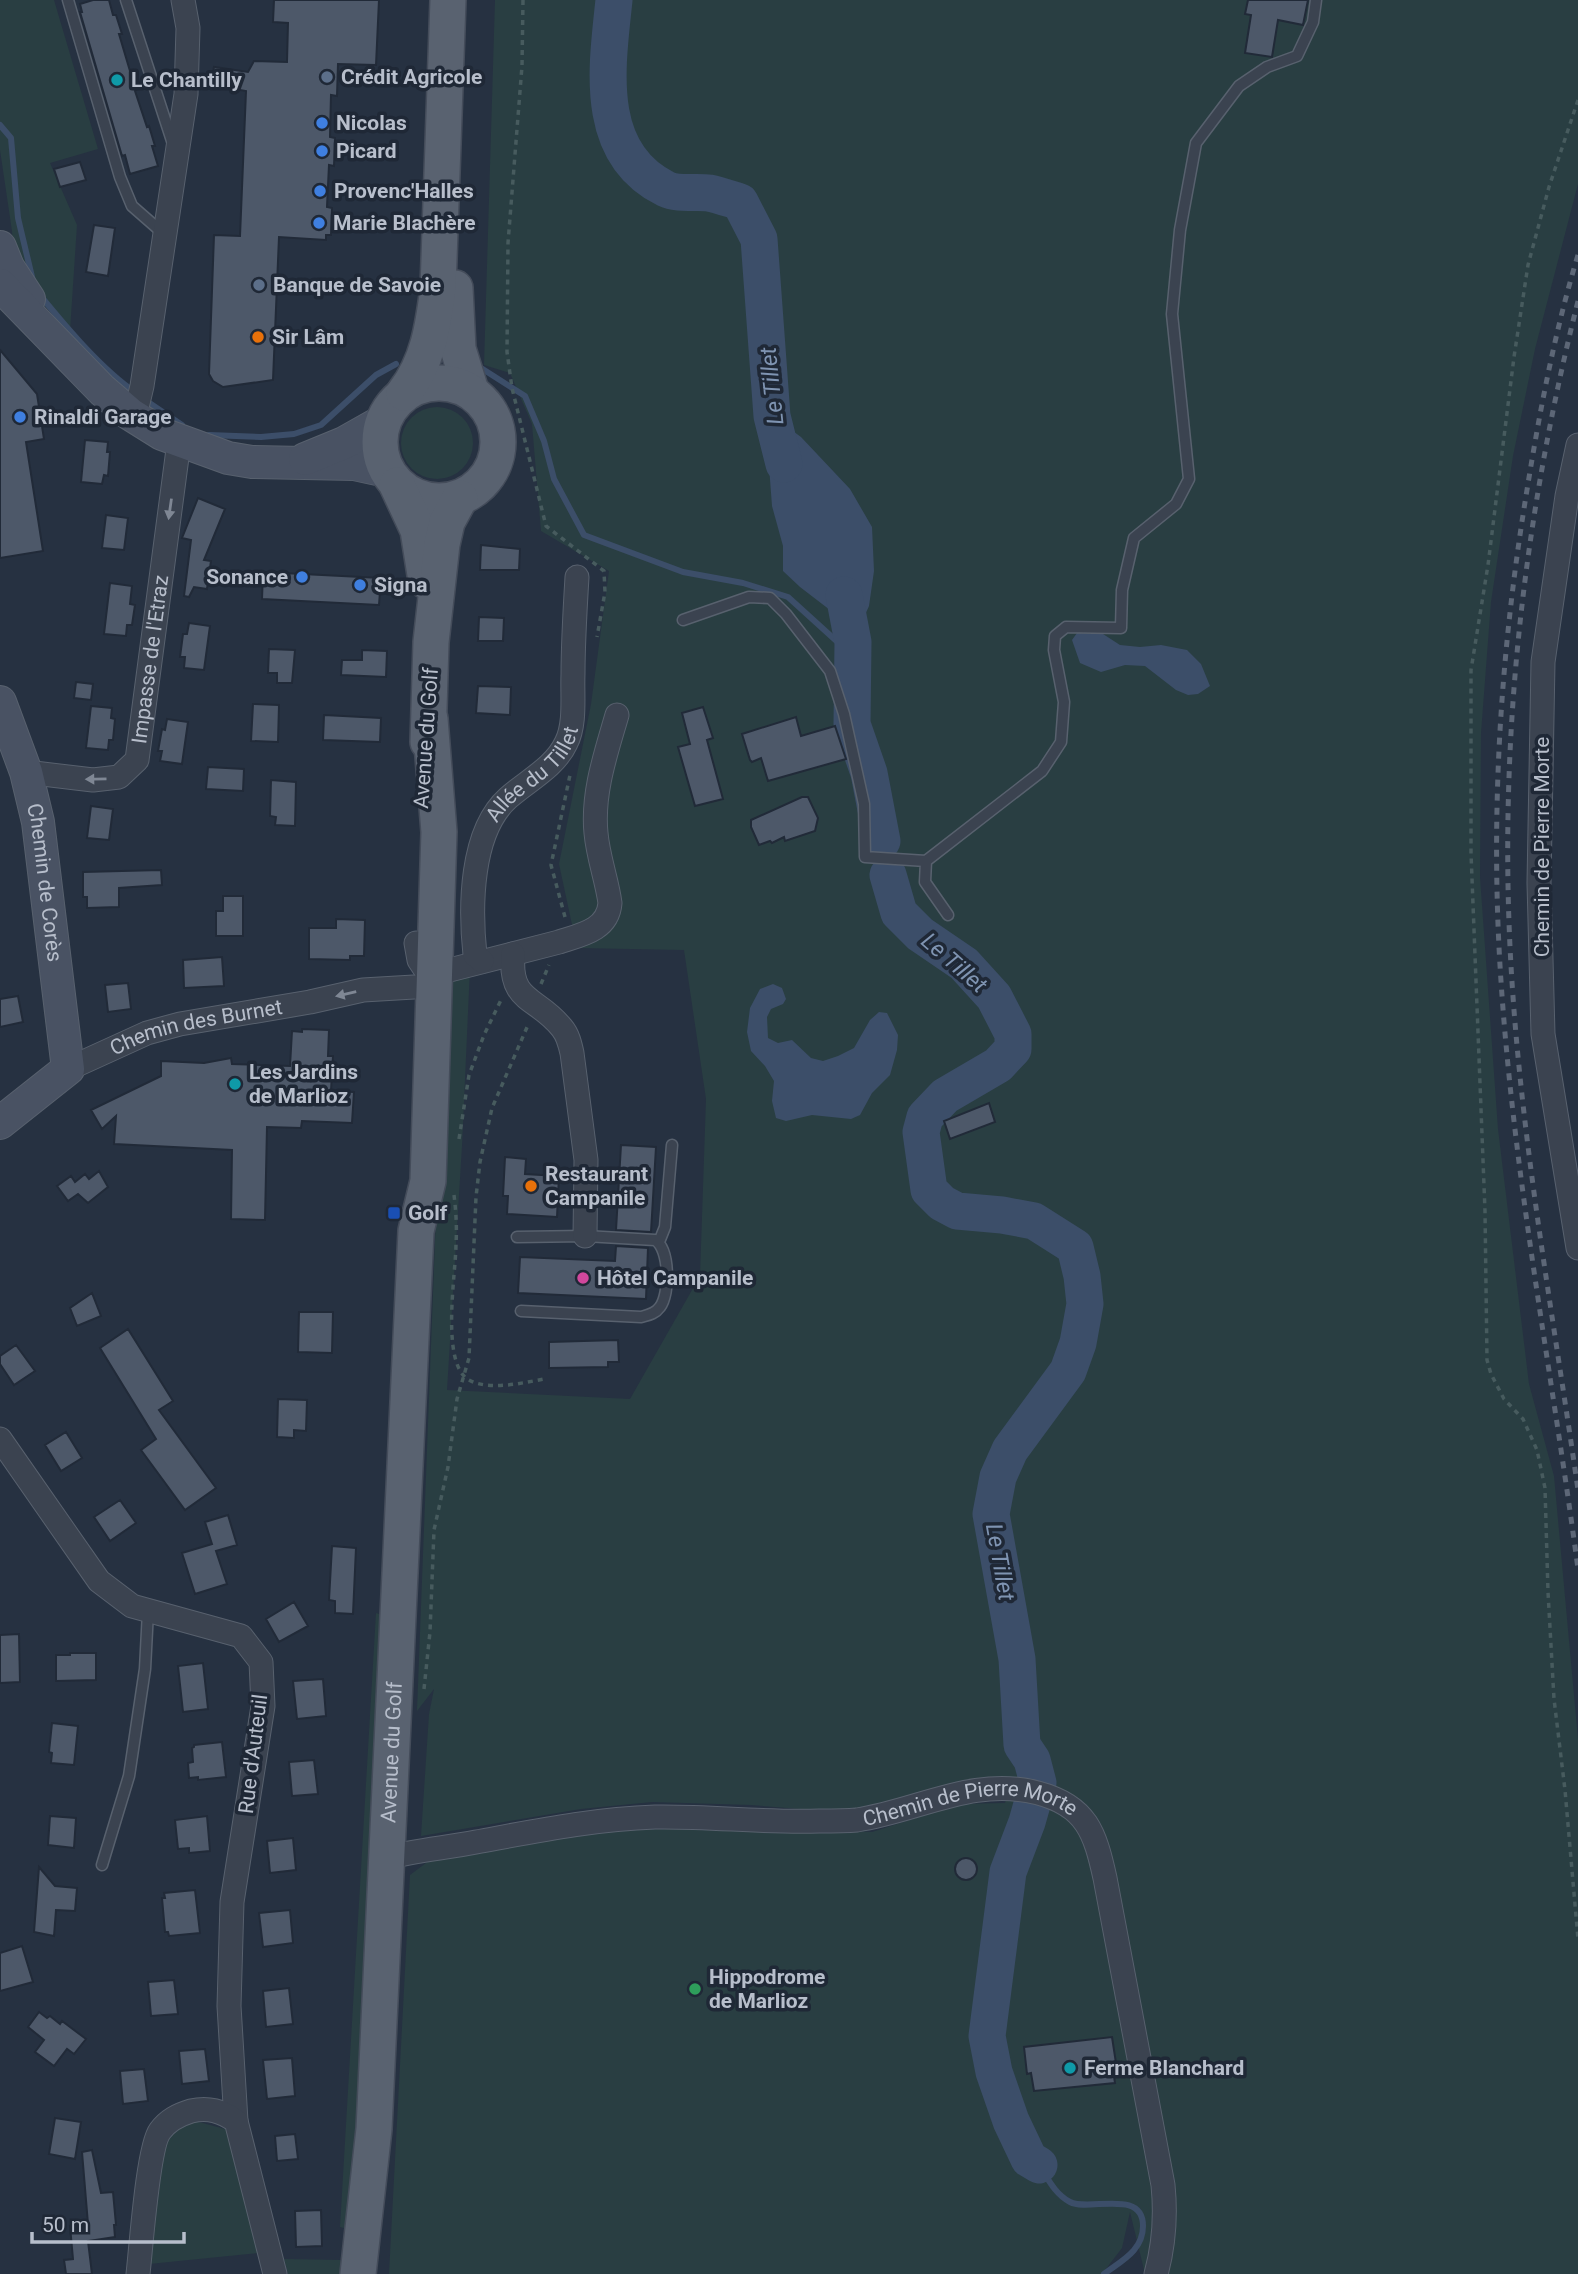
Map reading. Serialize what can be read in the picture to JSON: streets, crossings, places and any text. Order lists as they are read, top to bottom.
{
  "streets": {
    "main road": ["Avenue du Golf", "Chemin de Corès", "Chemin des Burnet"],
    "street": [
      "Impasse de l'Etraz",
      "Allée du Tillet",
      "Chemin de Pierre Morte",
      "Rue d'Auteuil"
    ]
  },
  "crossings": [
    ["Impasse de l'Etraz", "Chemin de Corès"],
    ["Avenue du Golf", "Chemin de Pierre Morte"],
    ["Avenue du Golf", "Chemin des Burnet"],
    ["Allée du Tillet", "Chemin des Burnet"],
    ["Chemin de Corès", "Chemin des Burnet"]
  ],
  "one_way": ["Impasse de l'Etraz", "Chemin des Burnet"],
  "water": ["Le Tillet"],
  "places": {
    "other": [
      "Crédit Agricole",
      "Le Chantilly",
      "Nicolas",
      "Picard",
      "Provenc'Halles",
      "Marie Blachère",
      "Banque de Savoie",
      "Sir Lâm",
      "Rinaldi Garage",
      "Sonance",
      "Signa",
      "Les Jardins de Marlioz",
      "Restaurant Campanile",
      "Hôtel Campanile",
      "Hippodrome de Marlioz",
      "Ferme Blanchard"
    ],
    "transit": ["Golf"]
  },
  "scale_bar": "50 m"
}
